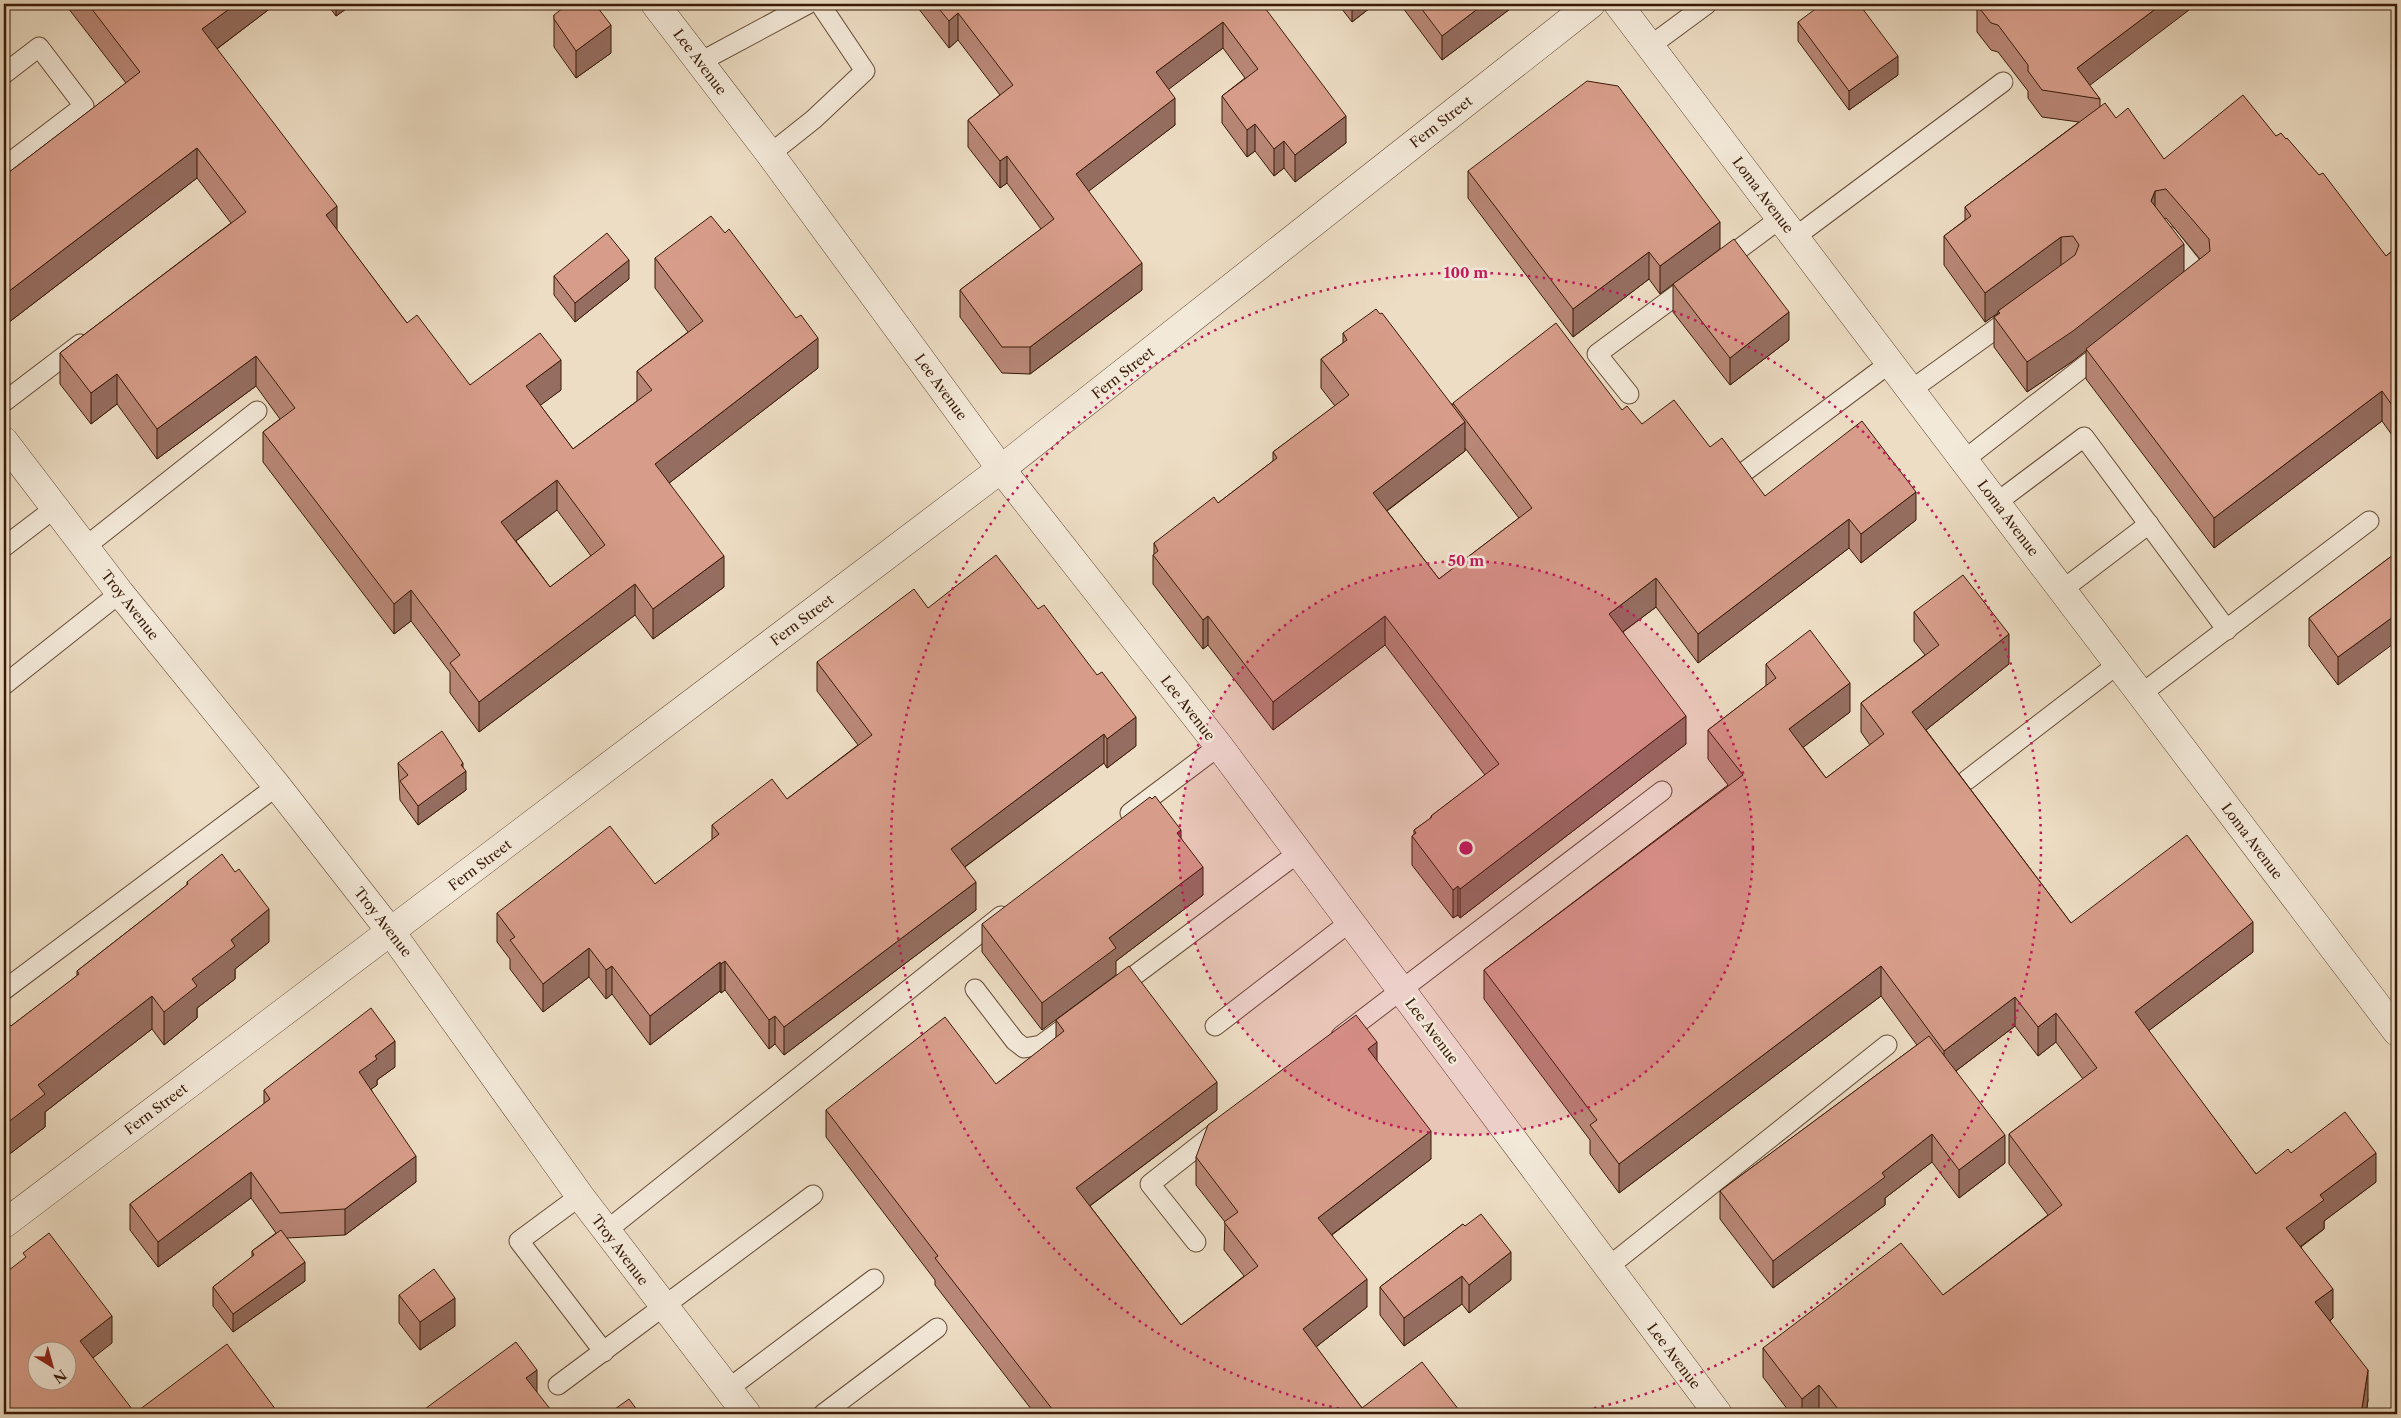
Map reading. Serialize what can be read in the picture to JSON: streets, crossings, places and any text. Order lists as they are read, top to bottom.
{
  "streets": {
    "street": [
      "Lee Avenue",
      "Fern Street",
      "Loma Avenue",
      "Troy Avenue"
    ]
  },
  "crossings": [
    ["Lee Avenue", "Fern Street"],
    ["Fern Street", "Troy Avenue"]
  ],
  "north": "bottom right",
  "rings": ["100 m", "50 m"]
}
